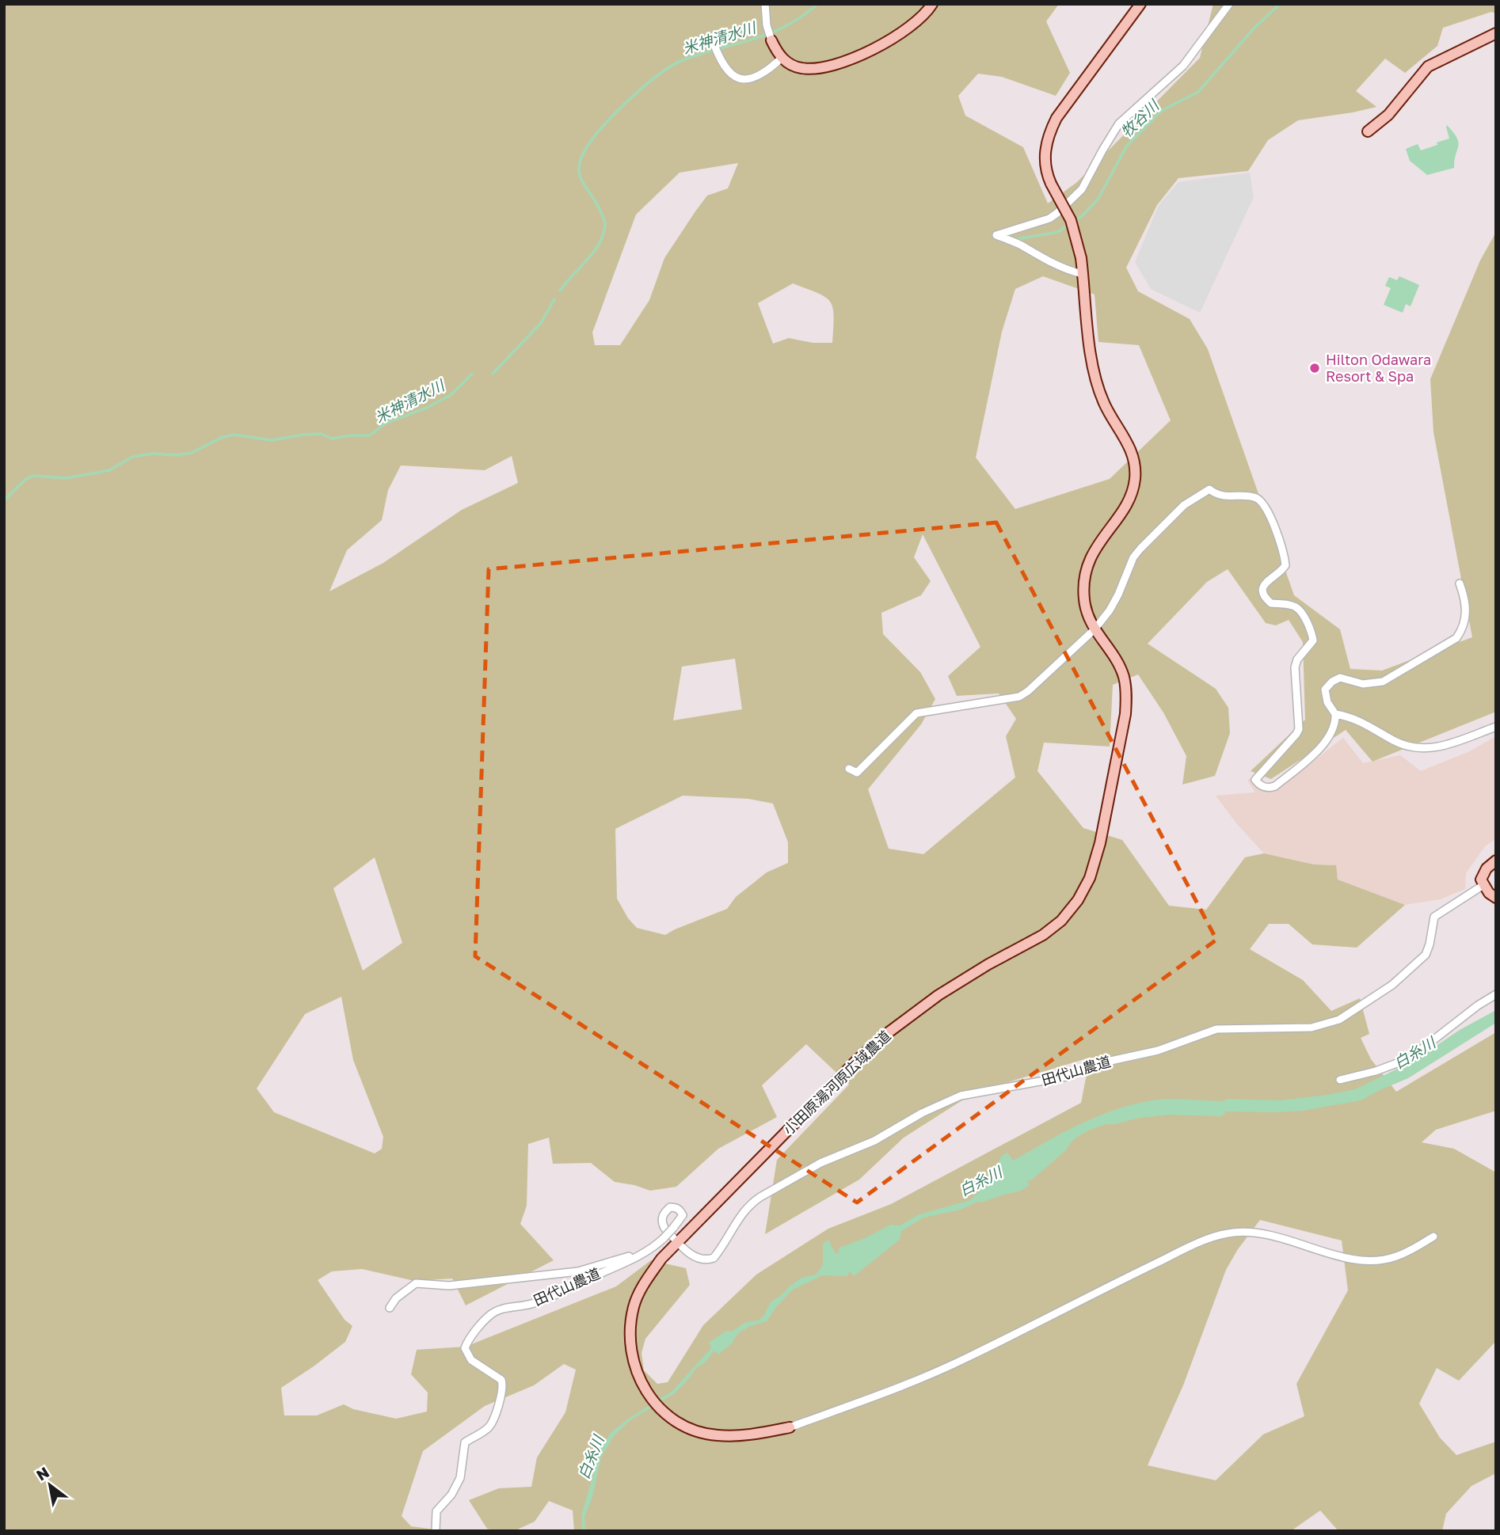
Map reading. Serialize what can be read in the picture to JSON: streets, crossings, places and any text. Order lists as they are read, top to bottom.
{
  "streets": {
    "street": ["田代山農道", "小田原湯河原広域農道"]
  },
  "crossings": [
    ["田代山農道", "小田原湯河原広域農道"]
  ],
  "water": ["米神清水川", "牧谷川", "白糸川"],
  "places": ["Hilton Odawara Resort & Spa"],
  "north": "top left"
}
